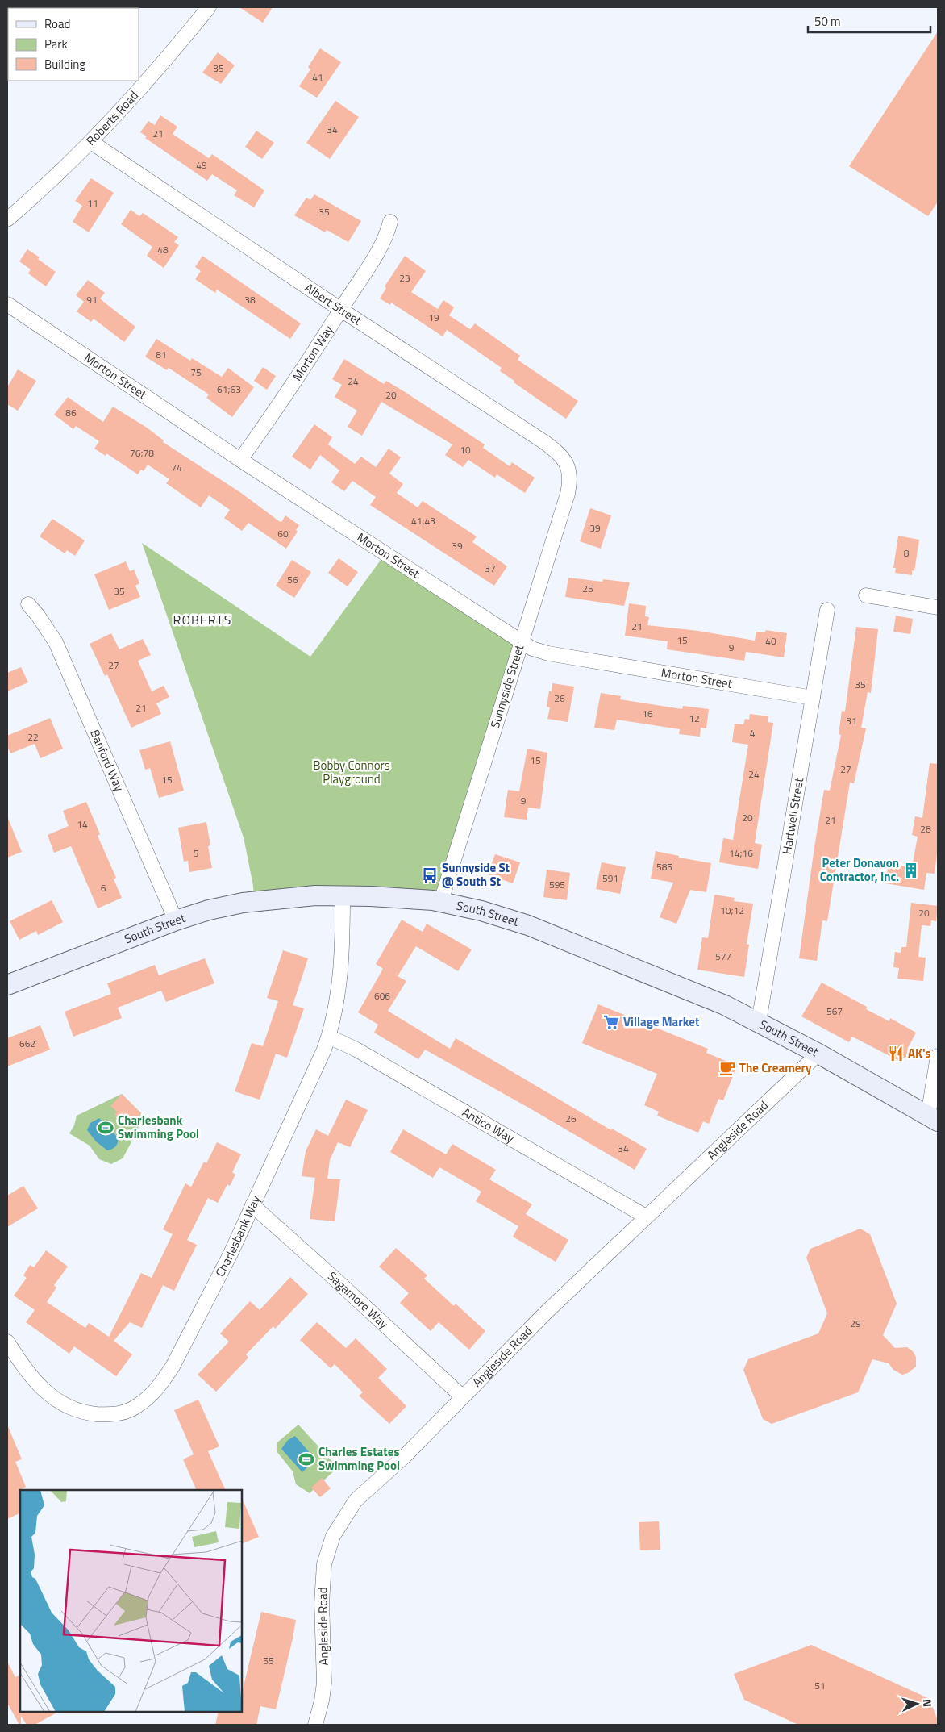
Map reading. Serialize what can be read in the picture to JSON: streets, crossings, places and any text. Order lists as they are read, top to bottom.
{
  "streets": {
    "main road": ["South Street"],
    "street": [
      "Roberts Road",
      "Albert Street",
      "Morton Way",
      "Morton Street",
      "Sunnyside Street",
      "Banford Way",
      "Hartwell Street",
      "Antico Way",
      "Angleside Road",
      "Charlesbank Way",
      "Sagamore Way"
    ]
  },
  "crossings": [
    ["Roberts Road", "Albert Street"],
    ["Albert Street", "Morton Way"],
    ["Albert Street", "Sunnyside Street"],
    ["Morton Way", "Morton Street"],
    ["Morton Street", "Sunnyside Street"],
    ["Morton Street", "Hartwell Street"],
    ["Sunnyside Street", "South Street"],
    ["Banford Way", "South Street"],
    ["Hartwell Street", "South Street"],
    ["South Street", "Angleside Road"],
    ["South Street", "Charlesbank Way"],
    ["Antico Way", "Angleside Road"],
    ["Antico Way", "Charlesbank Way"],
    ["Angleside Road", "Sagamore Way"],
    ["Charlesbank Way", "Sagamore Way"]
  ],
  "districts": ["ROBERTS"],
  "parks": ["Bobby Connors Playground"],
  "places": {
    "building": ["Peter Donavon Contractor, Inc."],
    "bus stop": ["Sunnyside St @ South St"],
    "supermarket": ["Village Market"],
    "restaurant": ["AK's"],
    "cafe": ["The Creamery"],
    "sports": ["Charlesbank Swimming Pool", "Charles Estates Swimming Pool"]
  },
  "house_numbers": [
    "35",
    "41",
    "34",
    "21",
    "49",
    "11",
    "35",
    "48",
    "23",
    "91",
    "38",
    "19",
    "81",
    "75",
    "24",
    "61;63",
    "20",
    "86",
    "10",
    "76;78",
    "74",
    "41;43",
    "39",
    "60",
    "39",
    "8",
    "37",
    "56",
    "25",
    "35",
    "21",
    "15",
    "40",
    "9",
    "27",
    "35",
    "26",
    "21",
    "16",
    "12",
    "31",
    "4",
    "22",
    "15",
    "27",
    "24",
    "15",
    "9",
    "20",
    "21",
    "14",
    "28",
    "5",
    "14;16",
    "585",
    "591",
    "595",
    "6",
    "10;12",
    "20",
    "577",
    "606",
    "567",
    "662",
    "26",
    "34",
    "29",
    "55",
    "51"
  ],
  "legend": ["Road", "Park", "Building"],
  "scale_bar": "50 m",
  "north": "right"
}
